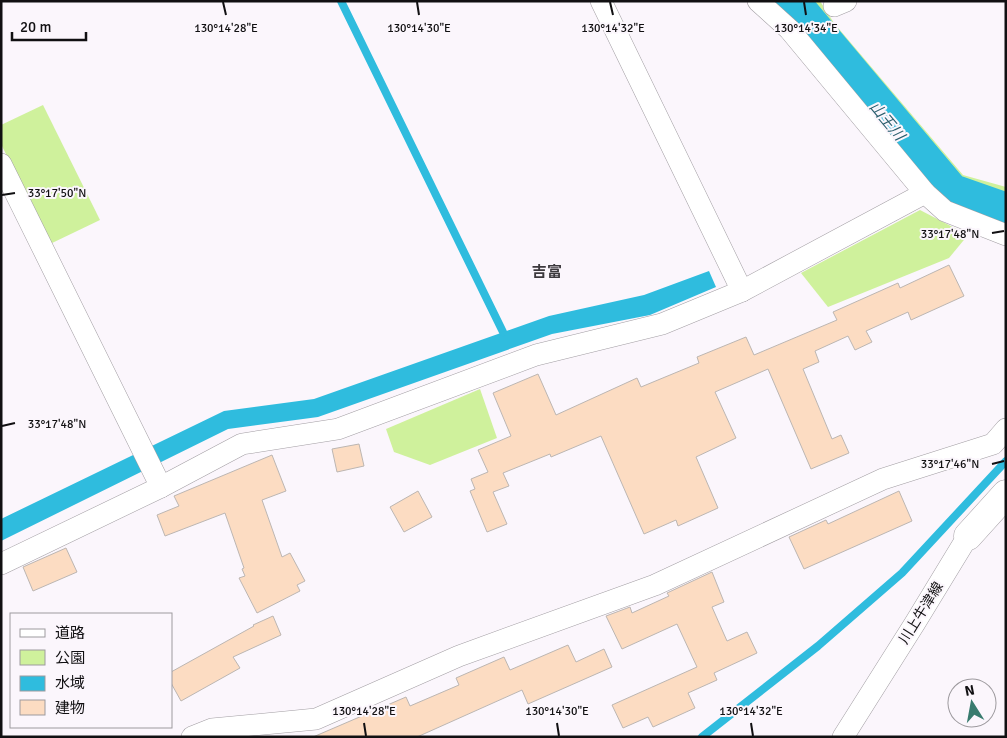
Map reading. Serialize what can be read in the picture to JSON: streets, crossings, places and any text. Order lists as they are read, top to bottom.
{
  "streets": {
    "main road": ["川上牛津線"]
  },
  "districts": ["吉富"],
  "water": ["山王川"],
  "legend": [
    "道路",
    "公園",
    "水域",
    "建物"
  ],
  "scale_bar": "20 m",
  "north": "top",
  "coordinates": [
    "130°14'28\"E",
    "130°14'30\"E",
    "130°14'32\"E",
    "130°14'34\"E",
    "33°17'50\"N",
    "33°17'48\"N",
    "33°17'46\"N"
  ]
}
